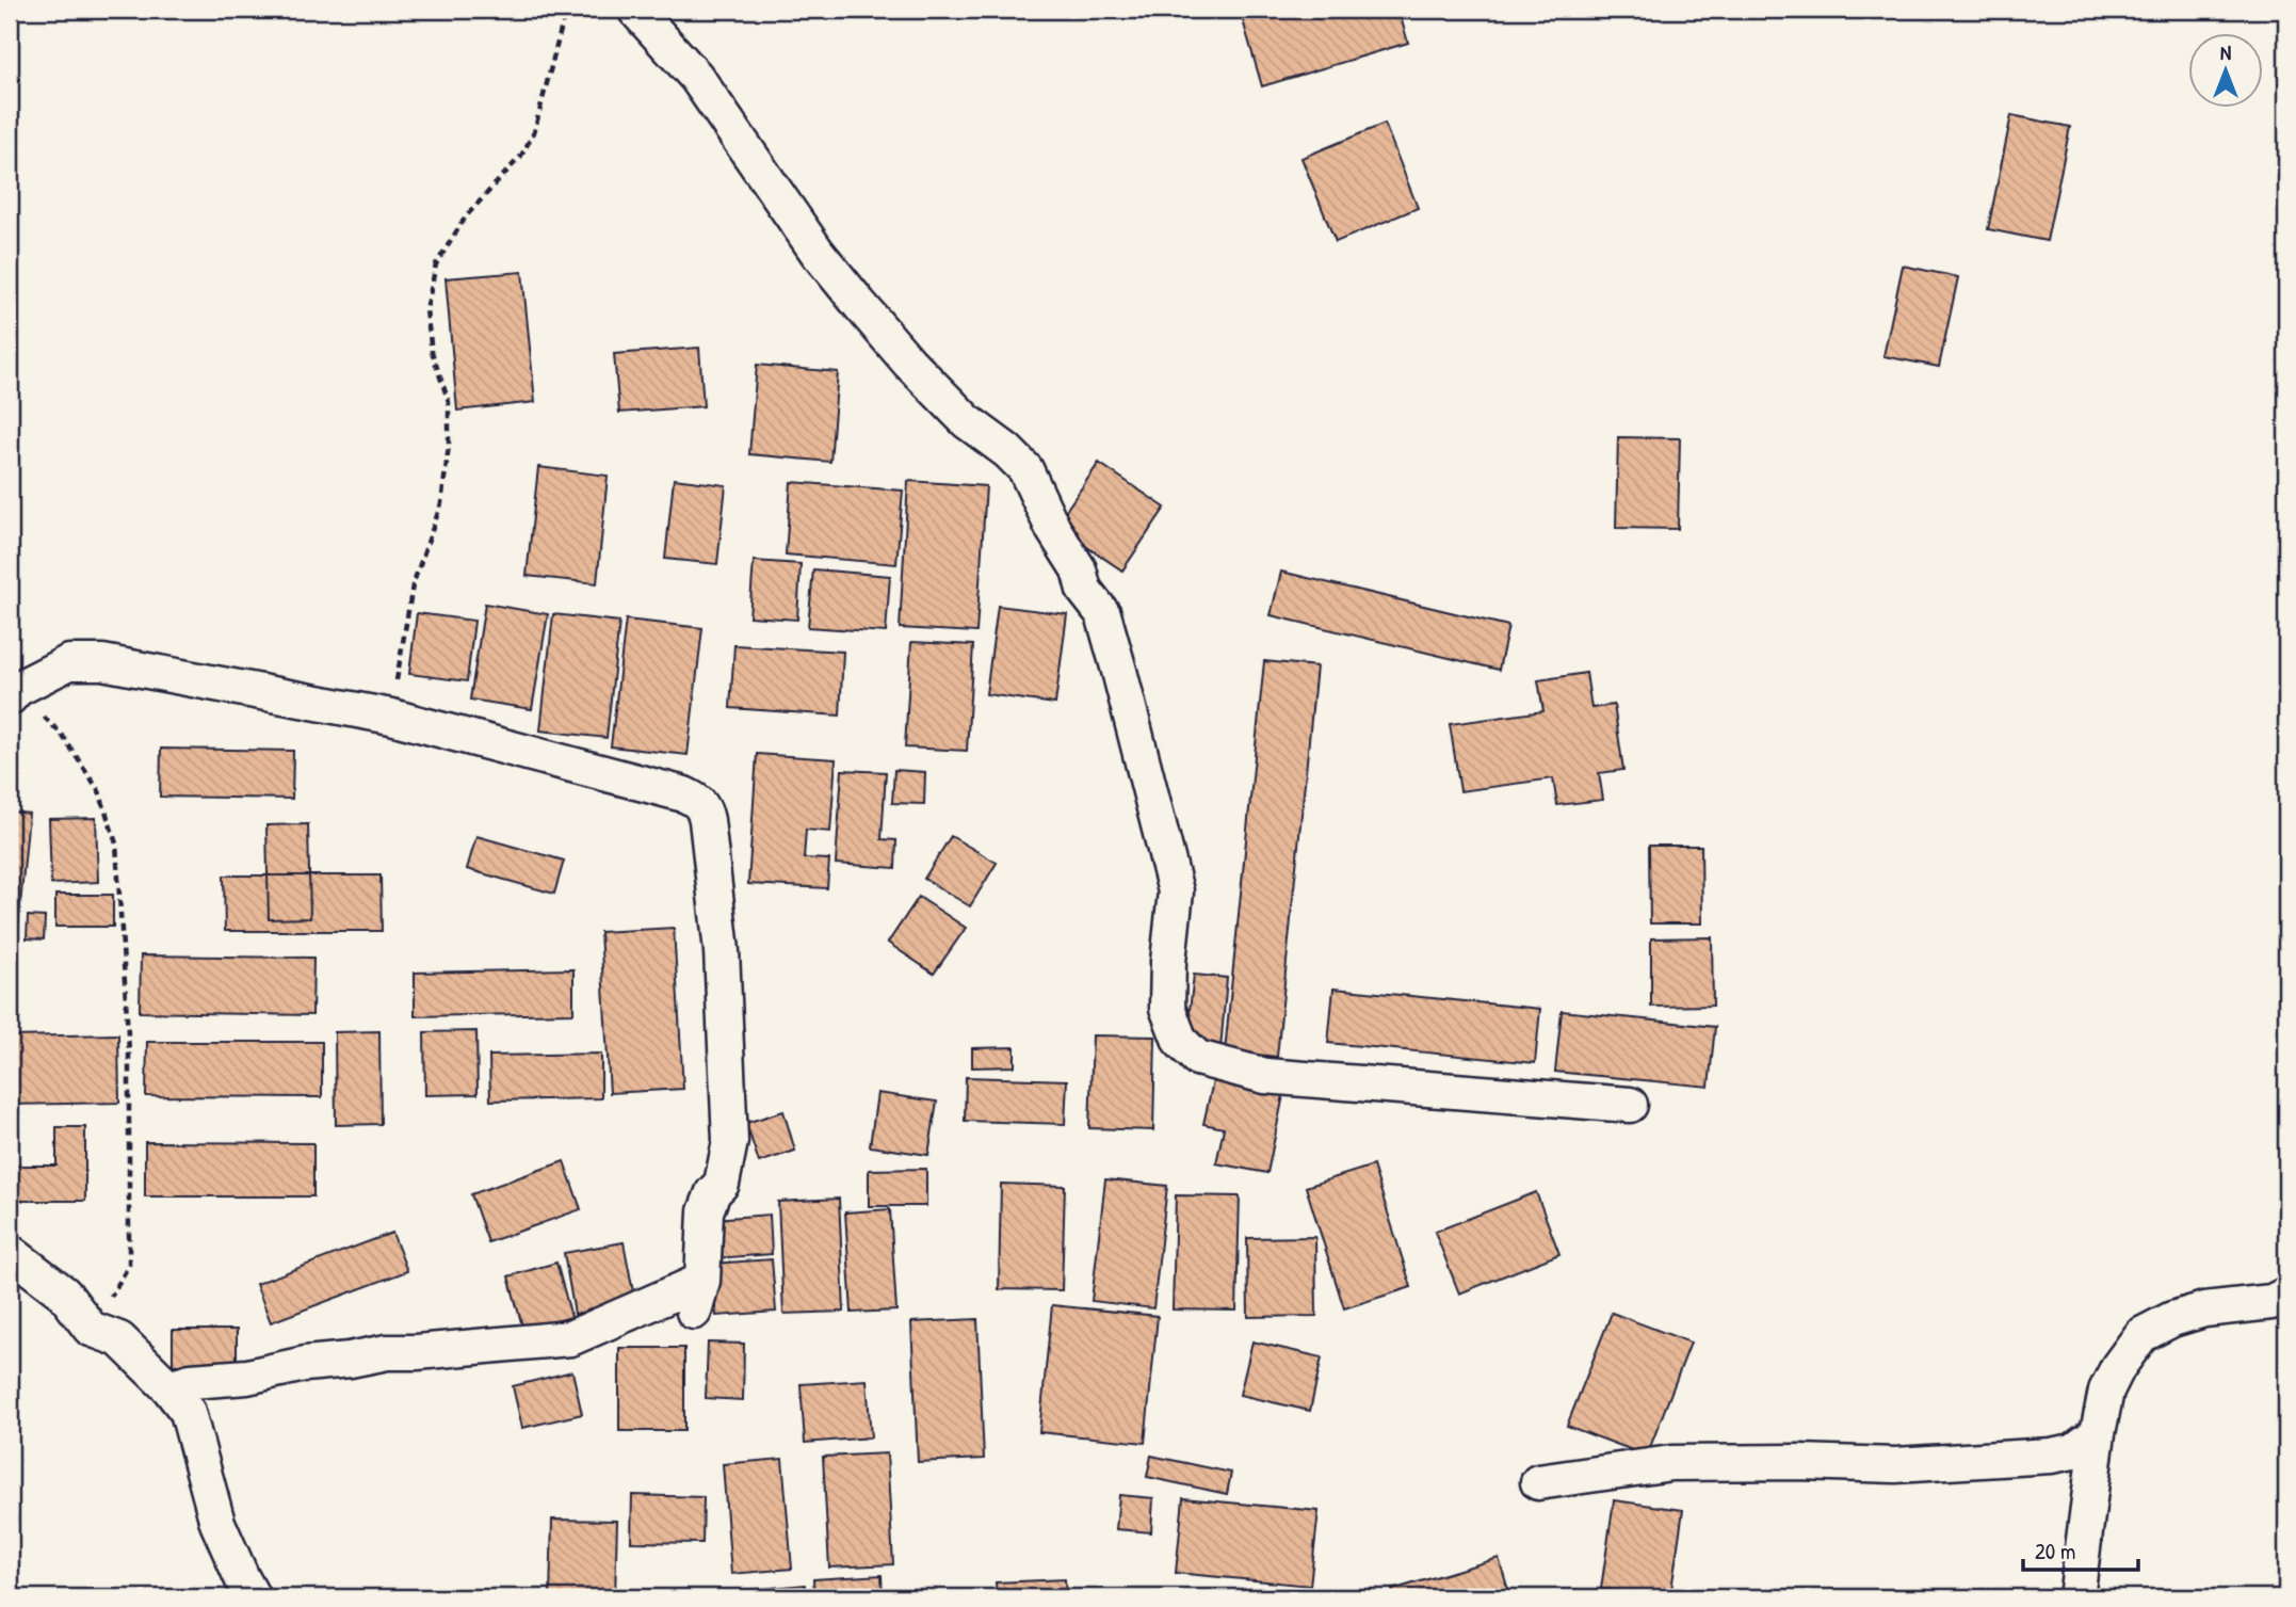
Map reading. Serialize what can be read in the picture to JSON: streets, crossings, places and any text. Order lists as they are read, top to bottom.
{
  "scale_bar": "20 m",
  "north": "top"
}
